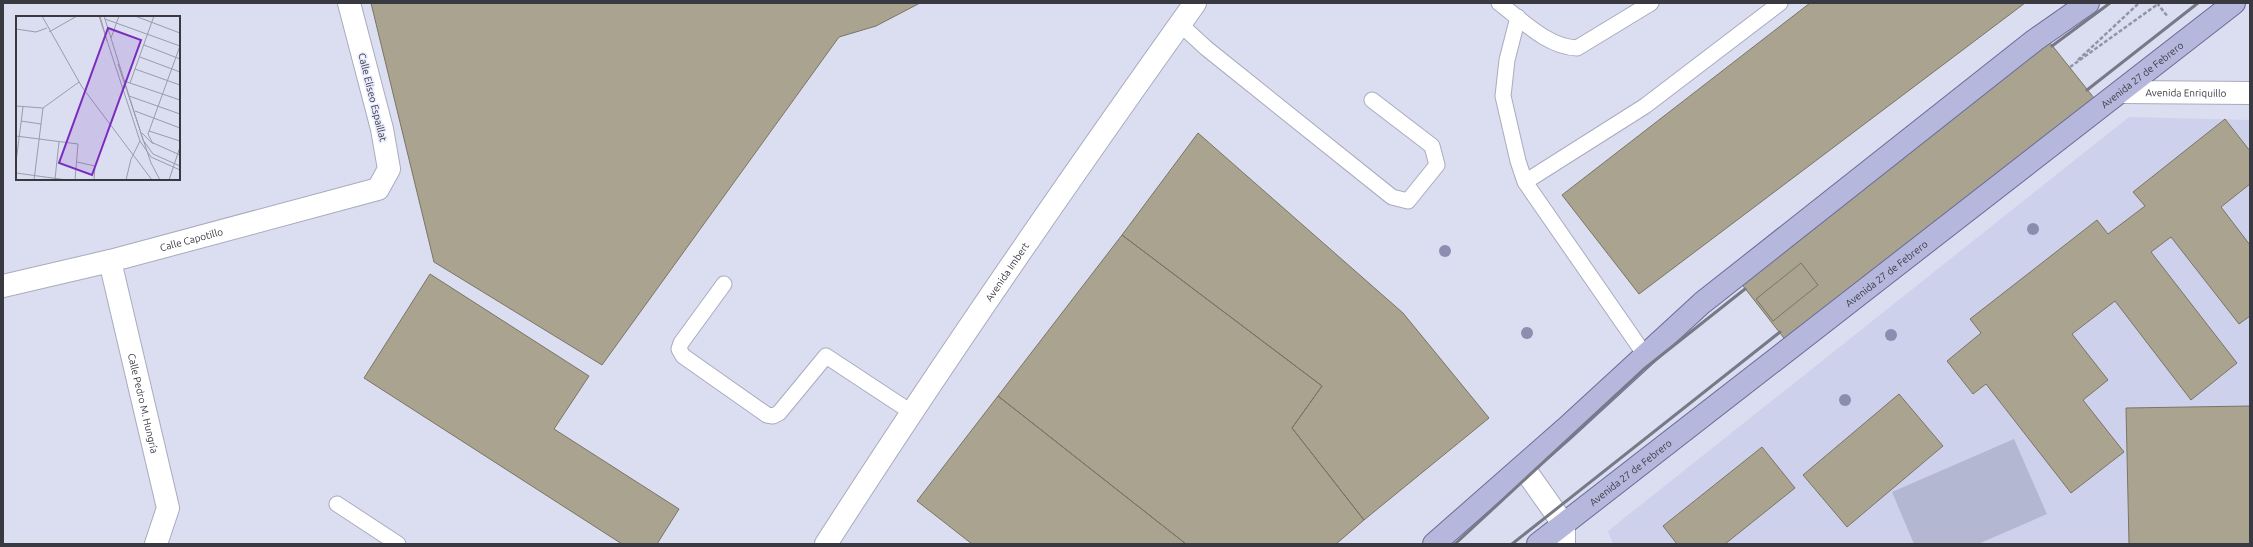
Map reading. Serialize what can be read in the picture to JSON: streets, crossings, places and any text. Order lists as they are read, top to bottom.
{
  "streets": {
    "main road": ["Avenida 27 de Febrero"],
    "street": [
      "Avenida Enriquillo",
      "Calle Eliseo Espaillat",
      "Calle Capotillo",
      "Avenida Imbert",
      "Calle Pedro M. Hungría"
    ]
  },
  "crossings": [
    ["Avenida 27 de Febrero", "Avenida Enriquillo"],
    ["Calle Eliseo Espaillat", "Calle Capotillo"],
    ["Calle Capotillo", "Calle Pedro M. Hungría"]
  ]
}
